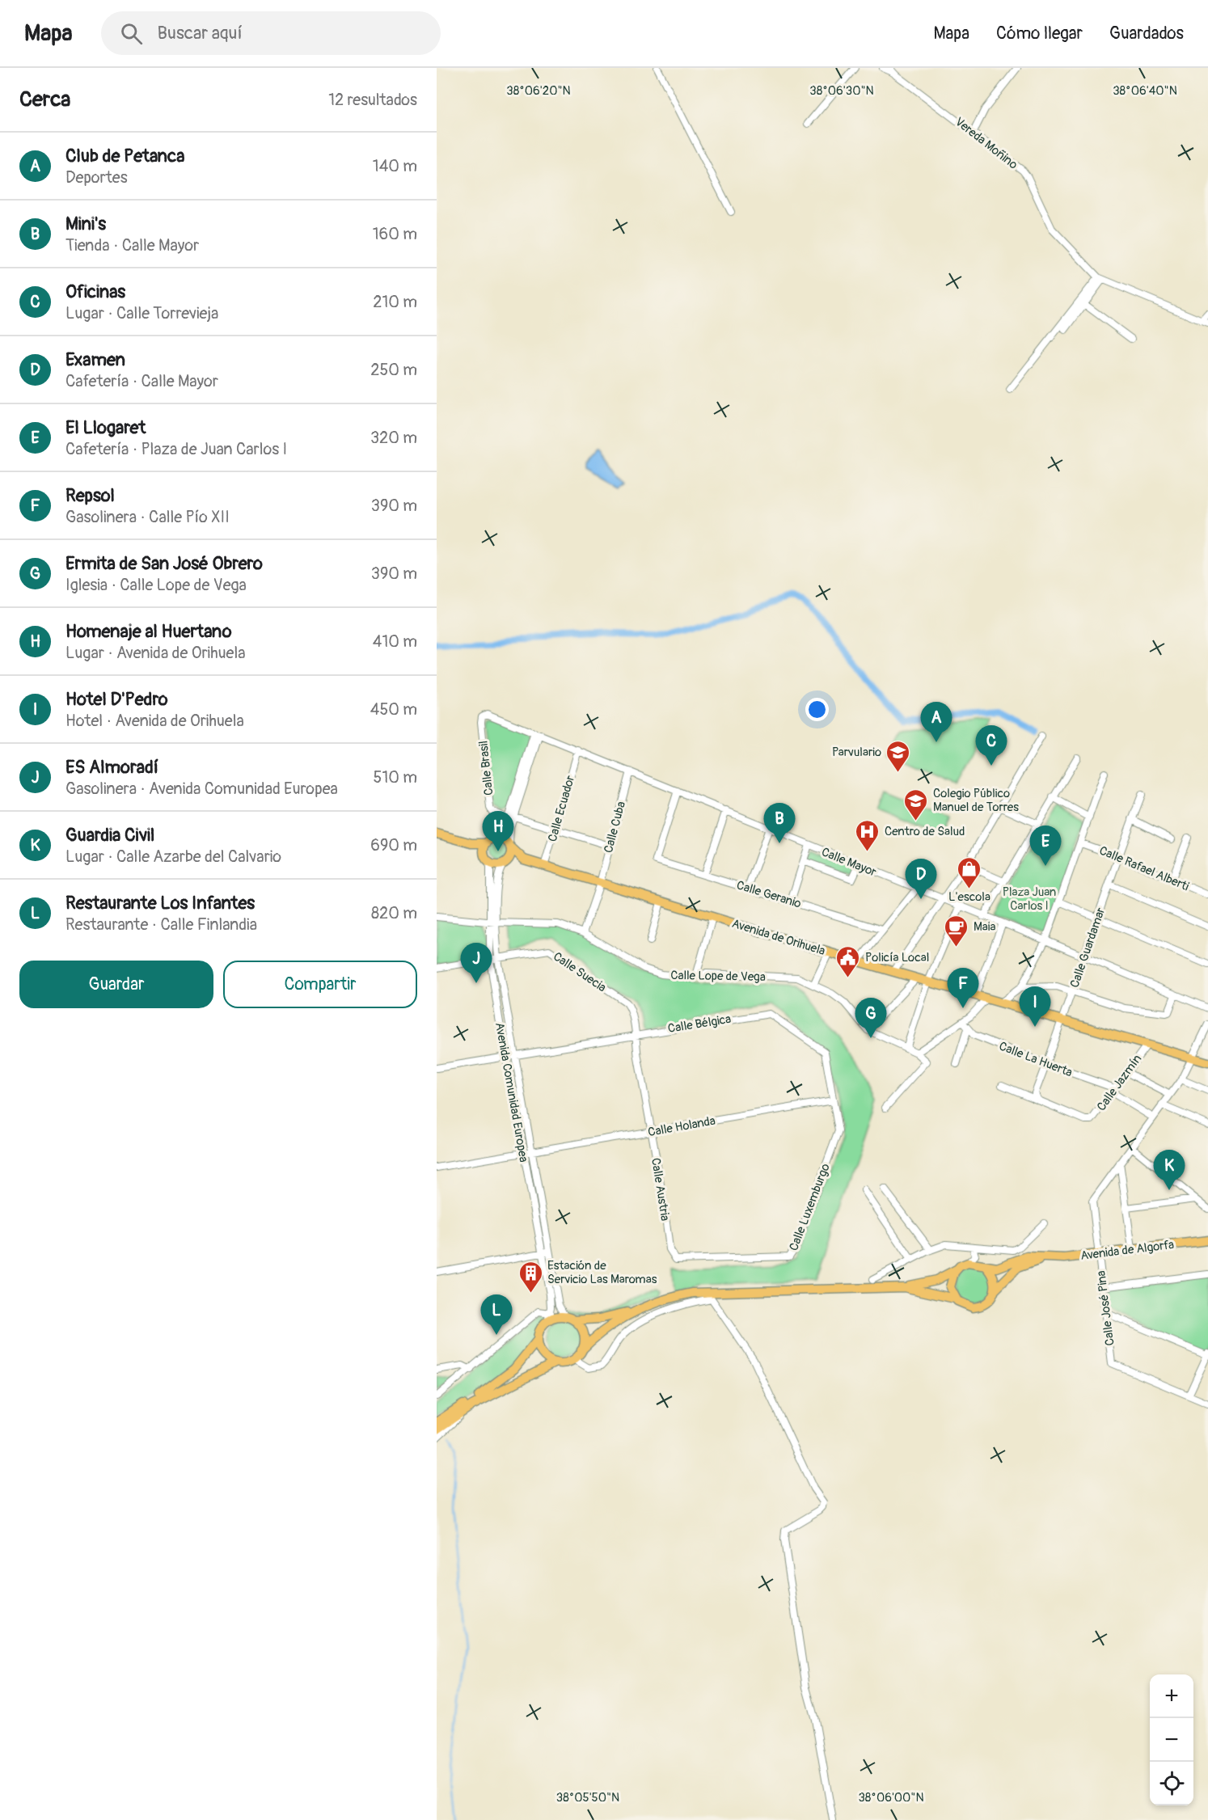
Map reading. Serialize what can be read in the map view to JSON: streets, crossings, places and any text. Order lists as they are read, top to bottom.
{
  "streets": {
    "main road": ["Avenida de Orihuela", "Avenida de Algorfa"],
    "street": [
      "Vereda Moñino",
      "Calle Brasil",
      "Calle Ecuador",
      "Calle Cuba",
      "Calle Mayor",
      "Calle Rafael Alberti",
      "Calle Geranio",
      "Calle Guardamar",
      "Calle Suecia",
      "Calle Lope de Vega",
      "Calle Bélgica",
      "Calle La Huerta",
      "Calle Jazmín",
      "Avenida Comunidad Europea",
      "Calle Holanda",
      "Calle Austria",
      "Calle Luxemburgo",
      "Calle José Pina"
    ]
  },
  "crossings": [
    ["Calle Brasil", "Calle Mayor"],
    ["Calle Ecuador", "Calle Mayor"],
    ["Calle Ecuador", "Avenida de Orihuela"],
    ["Calle Cuba", "Calle Mayor"],
    ["Calle Cuba", "Avenida de Orihuela"],
    ["Calle Cuba", "Calle Lope de Vega"],
    ["Calle Mayor", "Calle Geranio"],
    ["Calle Mayor", "Calle Guardamar"],
    ["Calle Rafael Alberti", "Calle Guardamar"],
    ["Avenida de Orihuela", "Calle Guardamar"],
    ["Avenida de Orihuela", "Calle Jazmín"],
    ["Avenida de Orihuela", "Avenida Comunidad Europea"],
    ["Avenida de Orihuela", "Calle José Pina"],
    ["Calle Guardamar", "Calle La Huerta"],
    ["Calle Guardamar", "Calle Jazmín"],
    ["Calle Suecia", "Calle Bélgica"],
    ["Calle Suecia", "Avenida Comunidad Europea"],
    ["Calle Suecia", "Calle Austria"],
    ["Calle Lope de Vega", "Avenida Comunidad Europea"],
    ["Calle Bélgica", "Avenida Comunidad Europea"],
    ["Calle Bélgica", "Calle Holanda"],
    ["Calle Bélgica", "Calle Austria"],
    ["Calle Bélgica", "Calle Luxemburgo"],
    ["Calle La Huerta", "Calle Jazmín"],
    ["Calle La Huerta", "Calle José Pina"],
    ["Avenida Comunidad Europea", "Calle Holanda"],
    ["Calle Holanda", "Calle Austria"],
    ["Calle Holanda", "Calle Luxemburgo"],
    ["Calle Austria", "Calle Luxemburgo"],
    ["Avenida de Algorfa", "Calle José Pina"]
  ],
  "parks": ["Plaza Juan Carlos I"],
  "places": {
    "school or university": ["Parvulario", "Colegio Público Manuel de Torres"],
    "hospital": ["Centro de Salud"],
    "shop": ["L'escola"],
    "cafe": ["Maia"],
    "public building": ["Policía Local"],
    "building": ["Estación de Servicio Las Maromas"]
  },
  "page": {
    "header": "Mapa",
    "search": "Buscar aquí",
    "nav": ["Mapa", "Cómo llegar", "Guardados"],
    "heading": ["Cerca", "12 resultados"],
    "list": [
      {
        "mark": "A",
        "name": "Club de Petanca",
        "note": "Deportes",
        "value": "140 m"
      },
      {
        "mark": "B",
        "name": "Mini's",
        "note": "Tienda · Calle Mayor",
        "value": "160 m"
      },
      {
        "mark": "C",
        "name": "Oficinas",
        "note": "Lugar · Calle Torrevieja",
        "value": "210 m"
      },
      {
        "mark": "D",
        "name": "Examen",
        "note": "Cafetería · Calle Mayor",
        "value": "250 m"
      },
      {
        "mark": "E",
        "name": "El Llogaret",
        "note": "Cafetería · Plaza de Juan Carlos I",
        "value": "320 m"
      },
      {
        "mark": "F",
        "name": "Repsol",
        "note": "Gasolinera · Calle Pío XII",
        "value": "390 m"
      },
      {
        "mark": "G",
        "name": "Ermita de San José Obrero",
        "note": "Iglesia · Calle Lope de Vega",
        "value": "390 m"
      },
      {
        "mark": "H",
        "name": "Homenaje al Huertano",
        "note": "Lugar · Avenida de Orihuela",
        "value": "410 m"
      },
      {
        "mark": "I",
        "name": "Hotel D'Pedro",
        "note": "Hotel · Avenida de Orihuela",
        "value": "450 m"
      },
      {
        "mark": "J",
        "name": "ES Almoradí",
        "note": "Gasolinera · Avenida Comunidad Europea",
        "value": "510 m"
      },
      {
        "mark": "K",
        "name": "Guardia Civil",
        "note": "Lugar · Calle Azarbe del Calvario",
        "value": "690 m"
      },
      {
        "mark": "L",
        "name": "Restaurante Los Infantes",
        "note": "Restaurante · Calle Finlandia",
        "value": "820 m"
      }
    ],
    "pins": [
      "A",
      "C",
      "B",
      "H",
      "E",
      "D",
      "J",
      "F",
      "I",
      "G",
      "K",
      "L"
    ],
    "buttons": ["Guardar", "Compartir"],
    "map_buttons": ["+", "−"]
  },
  "coordinates": [
    "38°06'20\"N",
    "38°06'30\"N",
    "38°06'40\"N",
    "38°05'50\"N",
    "38°06'00\"N"
  ]
}
